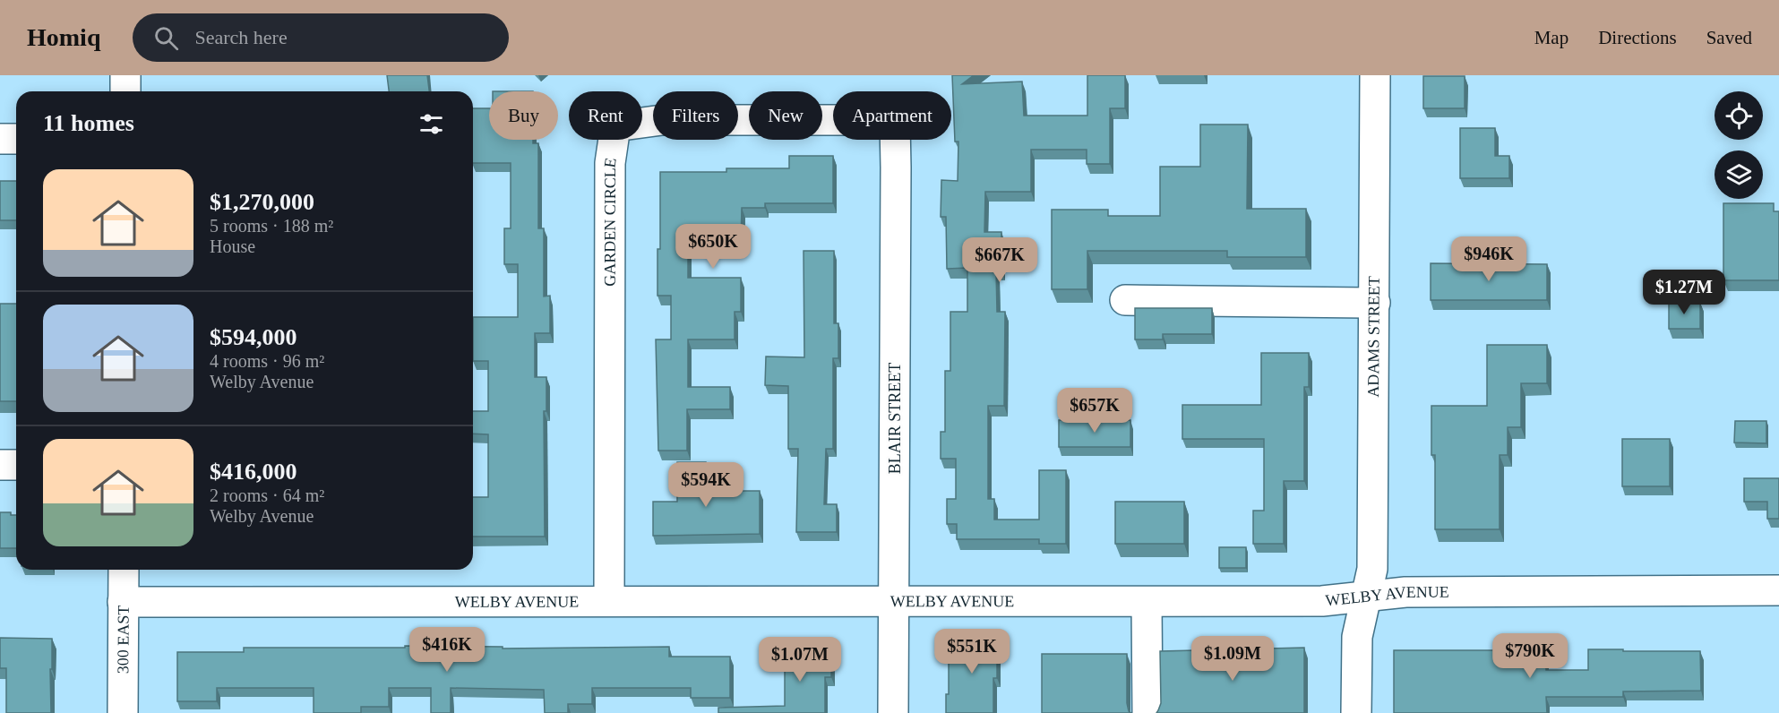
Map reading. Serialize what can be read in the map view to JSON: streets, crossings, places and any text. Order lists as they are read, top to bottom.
{
  "streets": {
    "street": [
      "GARDEN CIRCLE",
      "ADAMS STREET",
      "BLAIR STREET",
      "WELBY AVENUE",
      "300 EAST"
    ]
  },
  "crossings": [
    ["GARDEN CIRCLE", "WELBY AVENUE"],
    ["ADAMS STREET", "WELBY AVENUE"],
    ["BLAIR STREET", "WELBY AVENUE"],
    ["WELBY AVENUE", "300 EAST"]
  ],
  "page": {
    "header": "Homiq",
    "search": "Search here",
    "nav": ["Map", "Directions", "Saved"],
    "chip": [
      "Buy",
      "Rent",
      "Filters",
      "New",
      "Apartment"
    ],
    "heading": "11 homes",
    "list": [
      {
        "name": "$1,270,000",
        "note": "5 rooms · 188 m² · House"
      },
      {
        "name": "$594,000",
        "note": "4 rooms · 96 m² · Welby Avenue"
      },
      {
        "name": "$416,000",
        "note": "2 rooms · 64 m² · Welby Avenue"
      }
    ],
    "price": [
      "$650K",
      "$946K",
      "$667K",
      "$1.27M",
      "$657K",
      "$594K",
      "$416K",
      "$551K",
      "$790K",
      "$1.09M",
      "$1.07M"
    ]
  }
}
